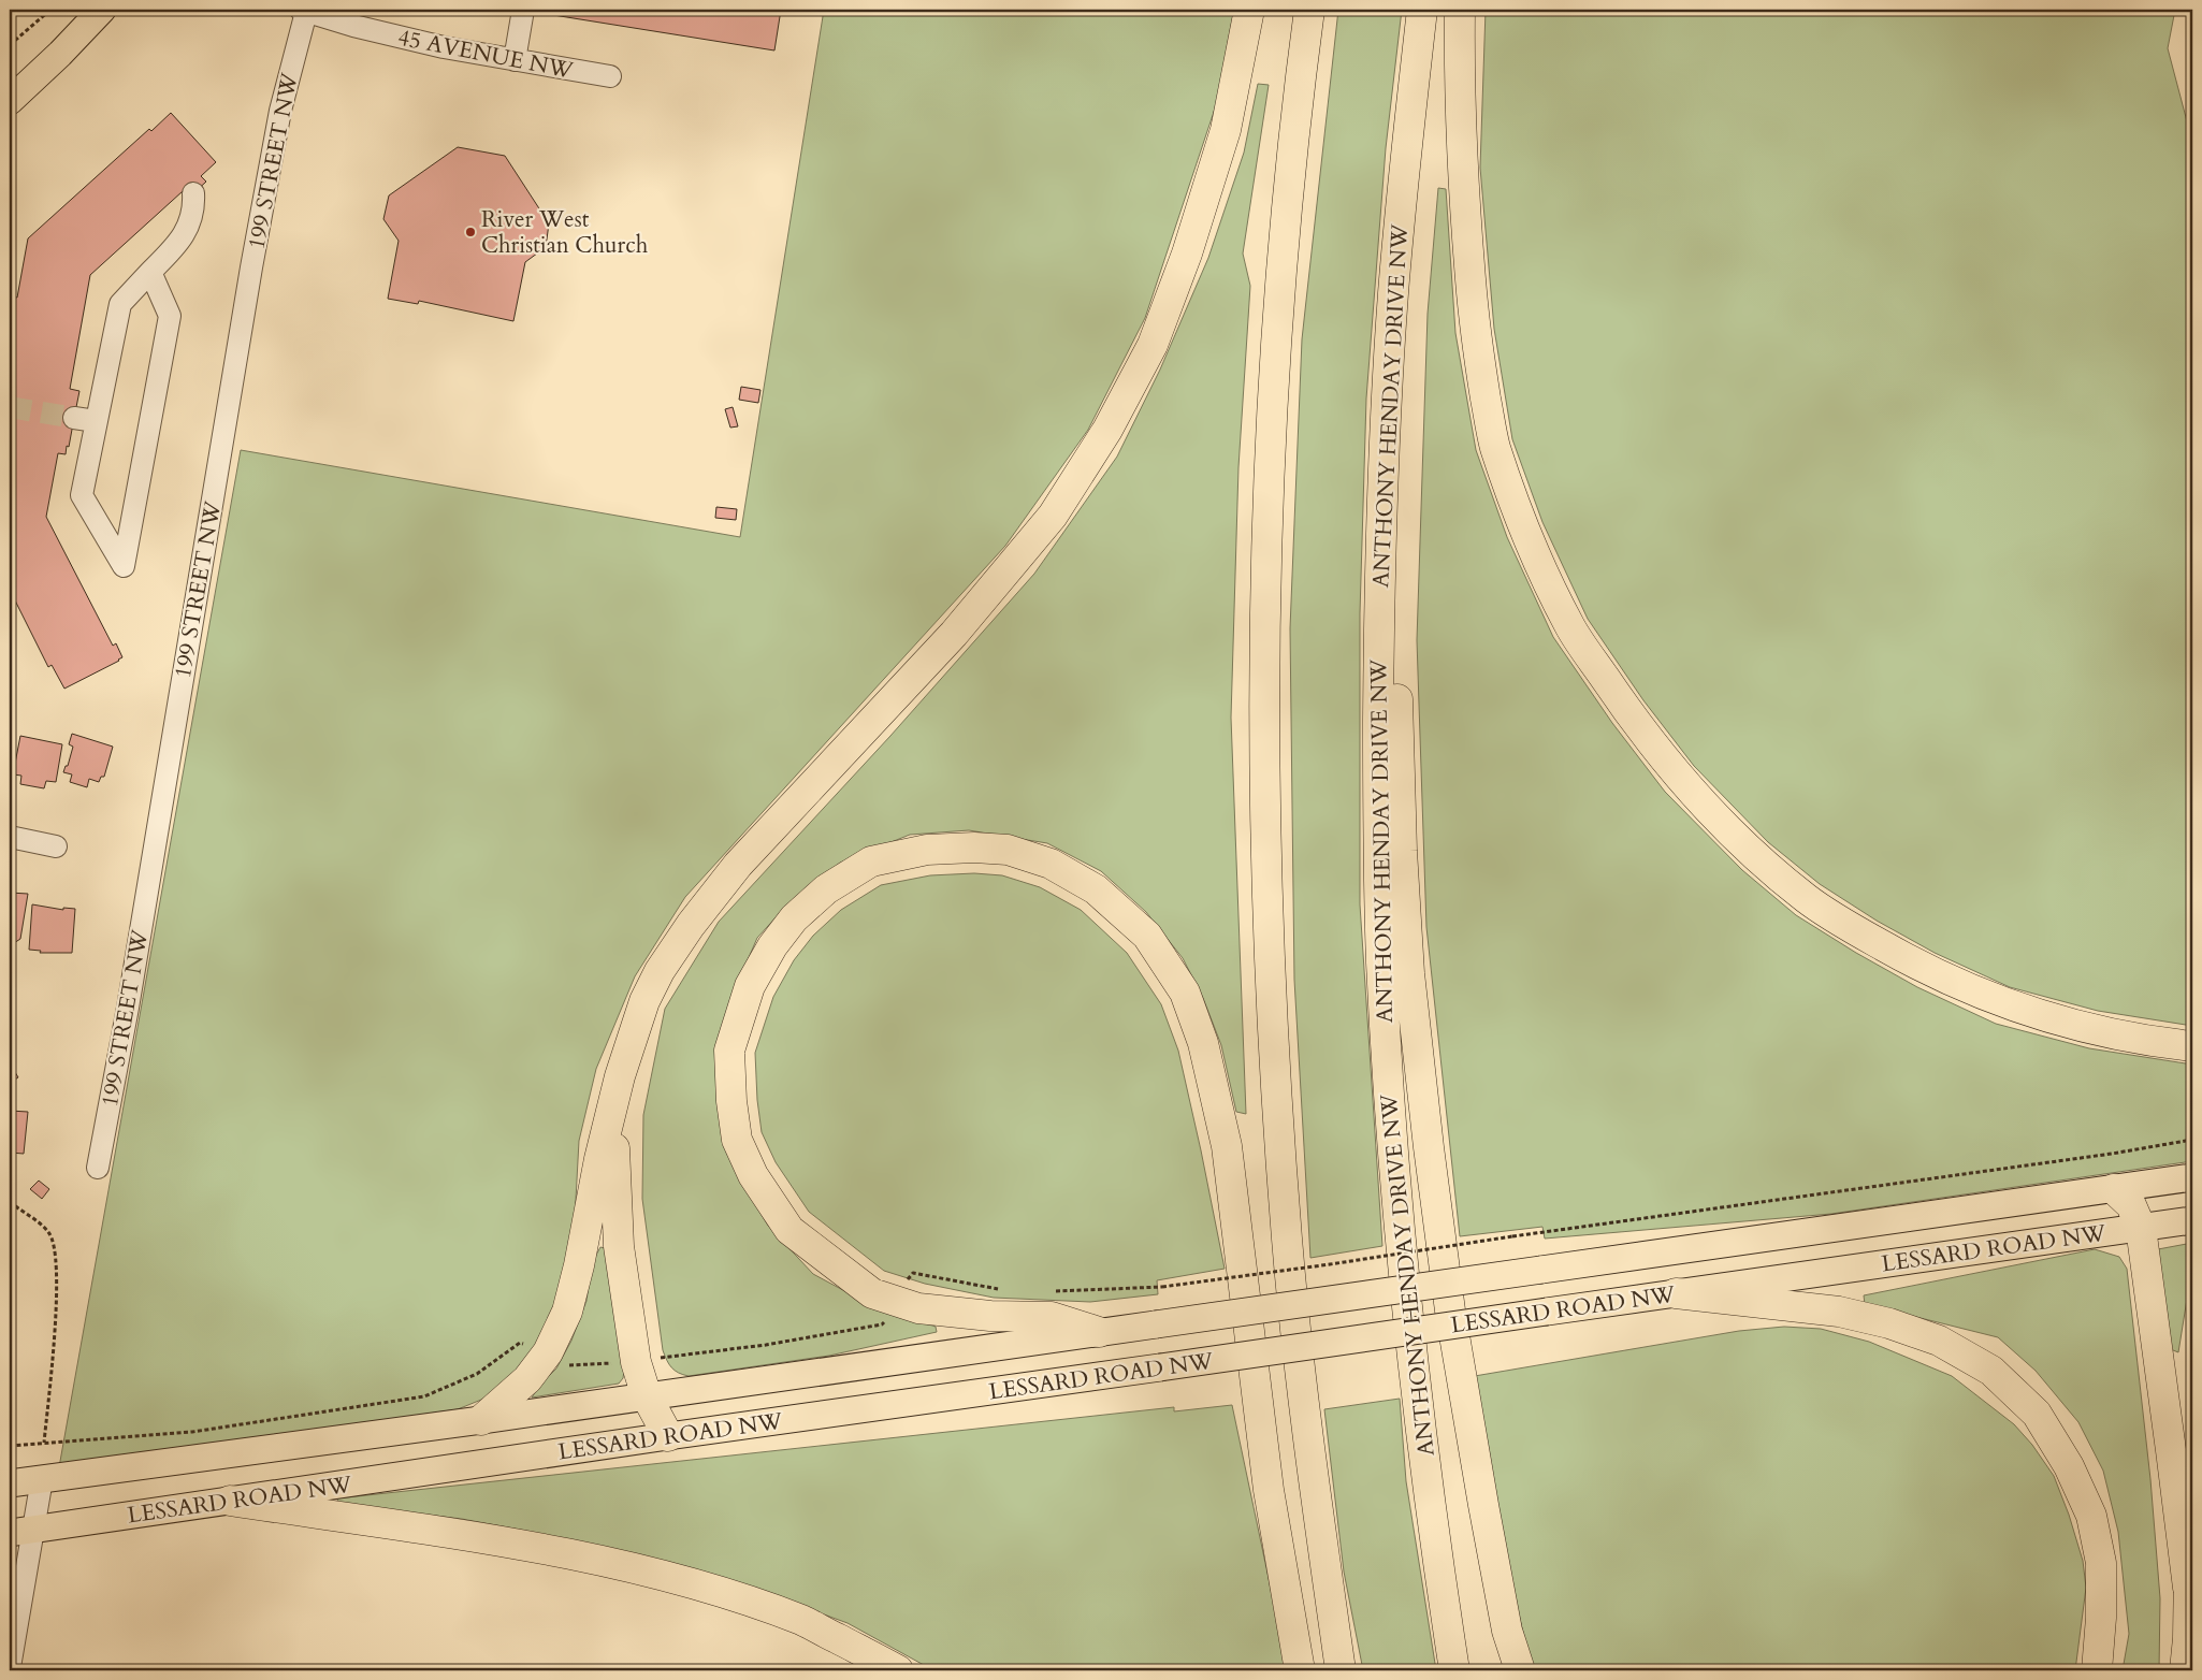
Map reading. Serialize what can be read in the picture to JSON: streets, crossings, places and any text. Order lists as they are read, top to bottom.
{
  "streets": {
    "highway": ["ANTHONY HENDAY DRIVE NW"],
    "main road": ["LESSARD ROAD NW"],
    "street": ["45 AVENUE NW", "199 STREET NW"]
  },
  "crossings": [
    ["45 AVENUE NW", "199 STREET NW"]
  ],
  "places": ["River West Christian Church"]
}
